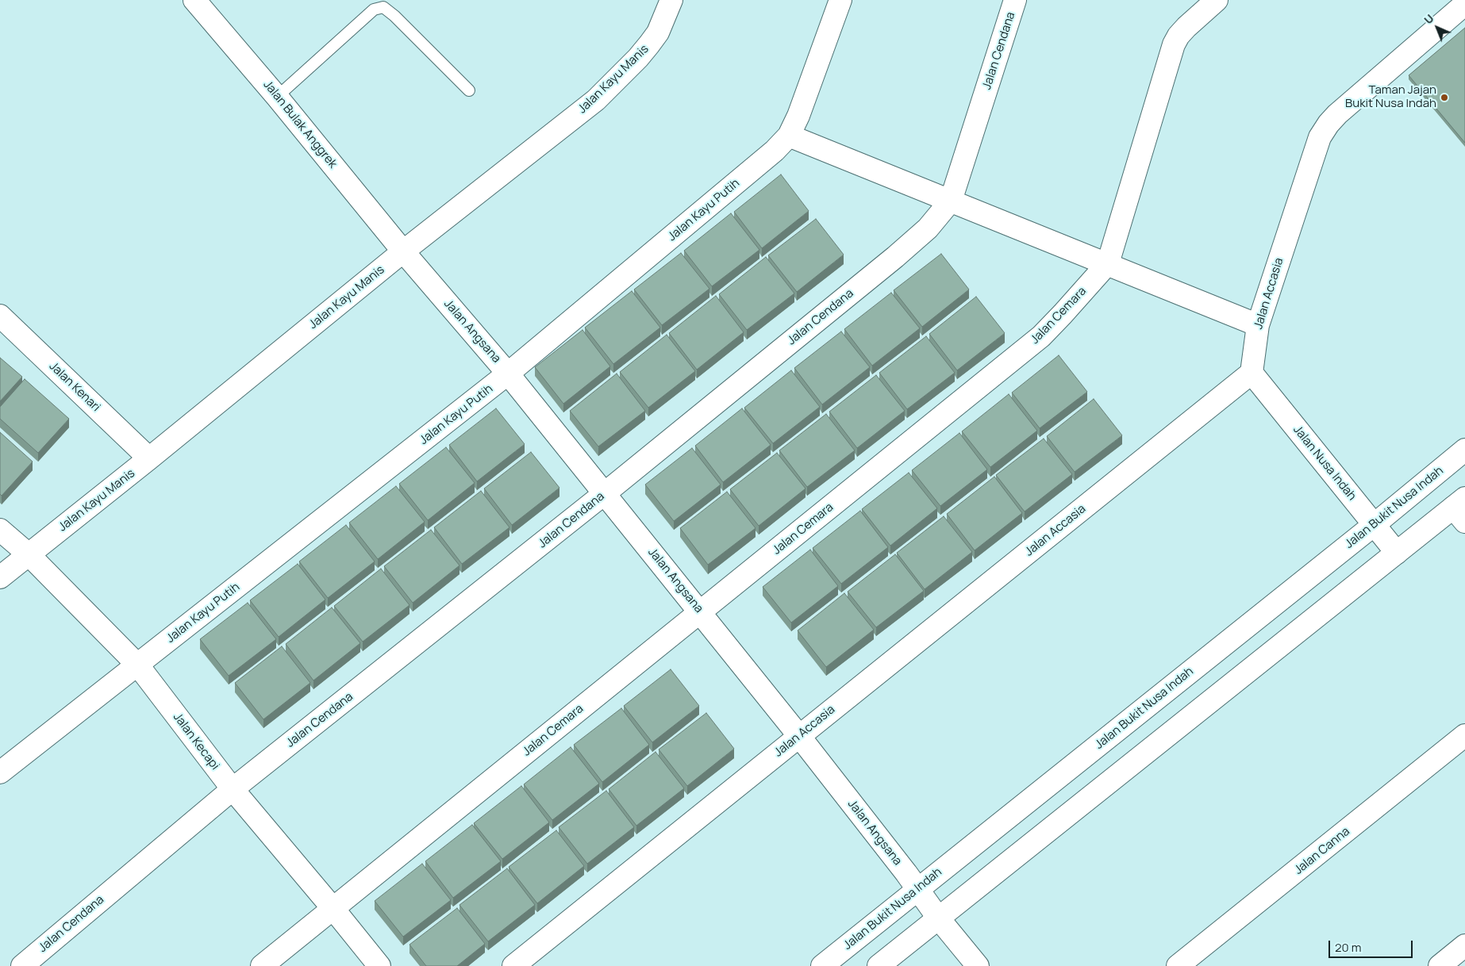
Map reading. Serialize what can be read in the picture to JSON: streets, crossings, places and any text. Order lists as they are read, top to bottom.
{
  "streets": {
    "street": [
      "Jalan Cendana",
      "Jalan Kayu Manis",
      "Jalan Bulak Anggrek",
      "Jalan Kayu Putih",
      "Jalan Accasia",
      "Jalan Cemara",
      "Jalan Angsana",
      "Jalan Kenari",
      "Jalan Nusa Indah",
      "Jalan Bukit Nusa Indah",
      "Jalan Kecapi",
      "Jalan Canna"
    ]
  },
  "crossings": [
    ["Jalan Cendana", "Jalan Angsana"],
    ["Jalan Cendana", "Jalan Kecapi"],
    ["Jalan Kayu Manis", "Jalan Bulak Anggrek"],
    ["Jalan Kayu Manis", "Jalan Angsana"],
    ["Jalan Kayu Manis", "Jalan Kenari"],
    ["Jalan Kayu Manis", "Jalan Kecapi"],
    ["Jalan Bulak Anggrek", "Jalan Angsana"],
    ["Jalan Kayu Putih", "Jalan Angsana"],
    ["Jalan Kayu Putih", "Jalan Kecapi"],
    ["Jalan Accasia", "Jalan Angsana"],
    ["Jalan Accasia", "Jalan Nusa Indah"],
    ["Jalan Cemara", "Jalan Angsana"],
    ["Jalan Cemara", "Jalan Kecapi"],
    ["Jalan Angsana", "Jalan Bukit Nusa Indah"],
    ["Jalan Nusa Indah", "Jalan Bukit Nusa Indah"]
  ],
  "places": ["Taman Jajan Bukit Nusa Indah"],
  "scale_bar": "20 m",
  "north": "top left"
}
